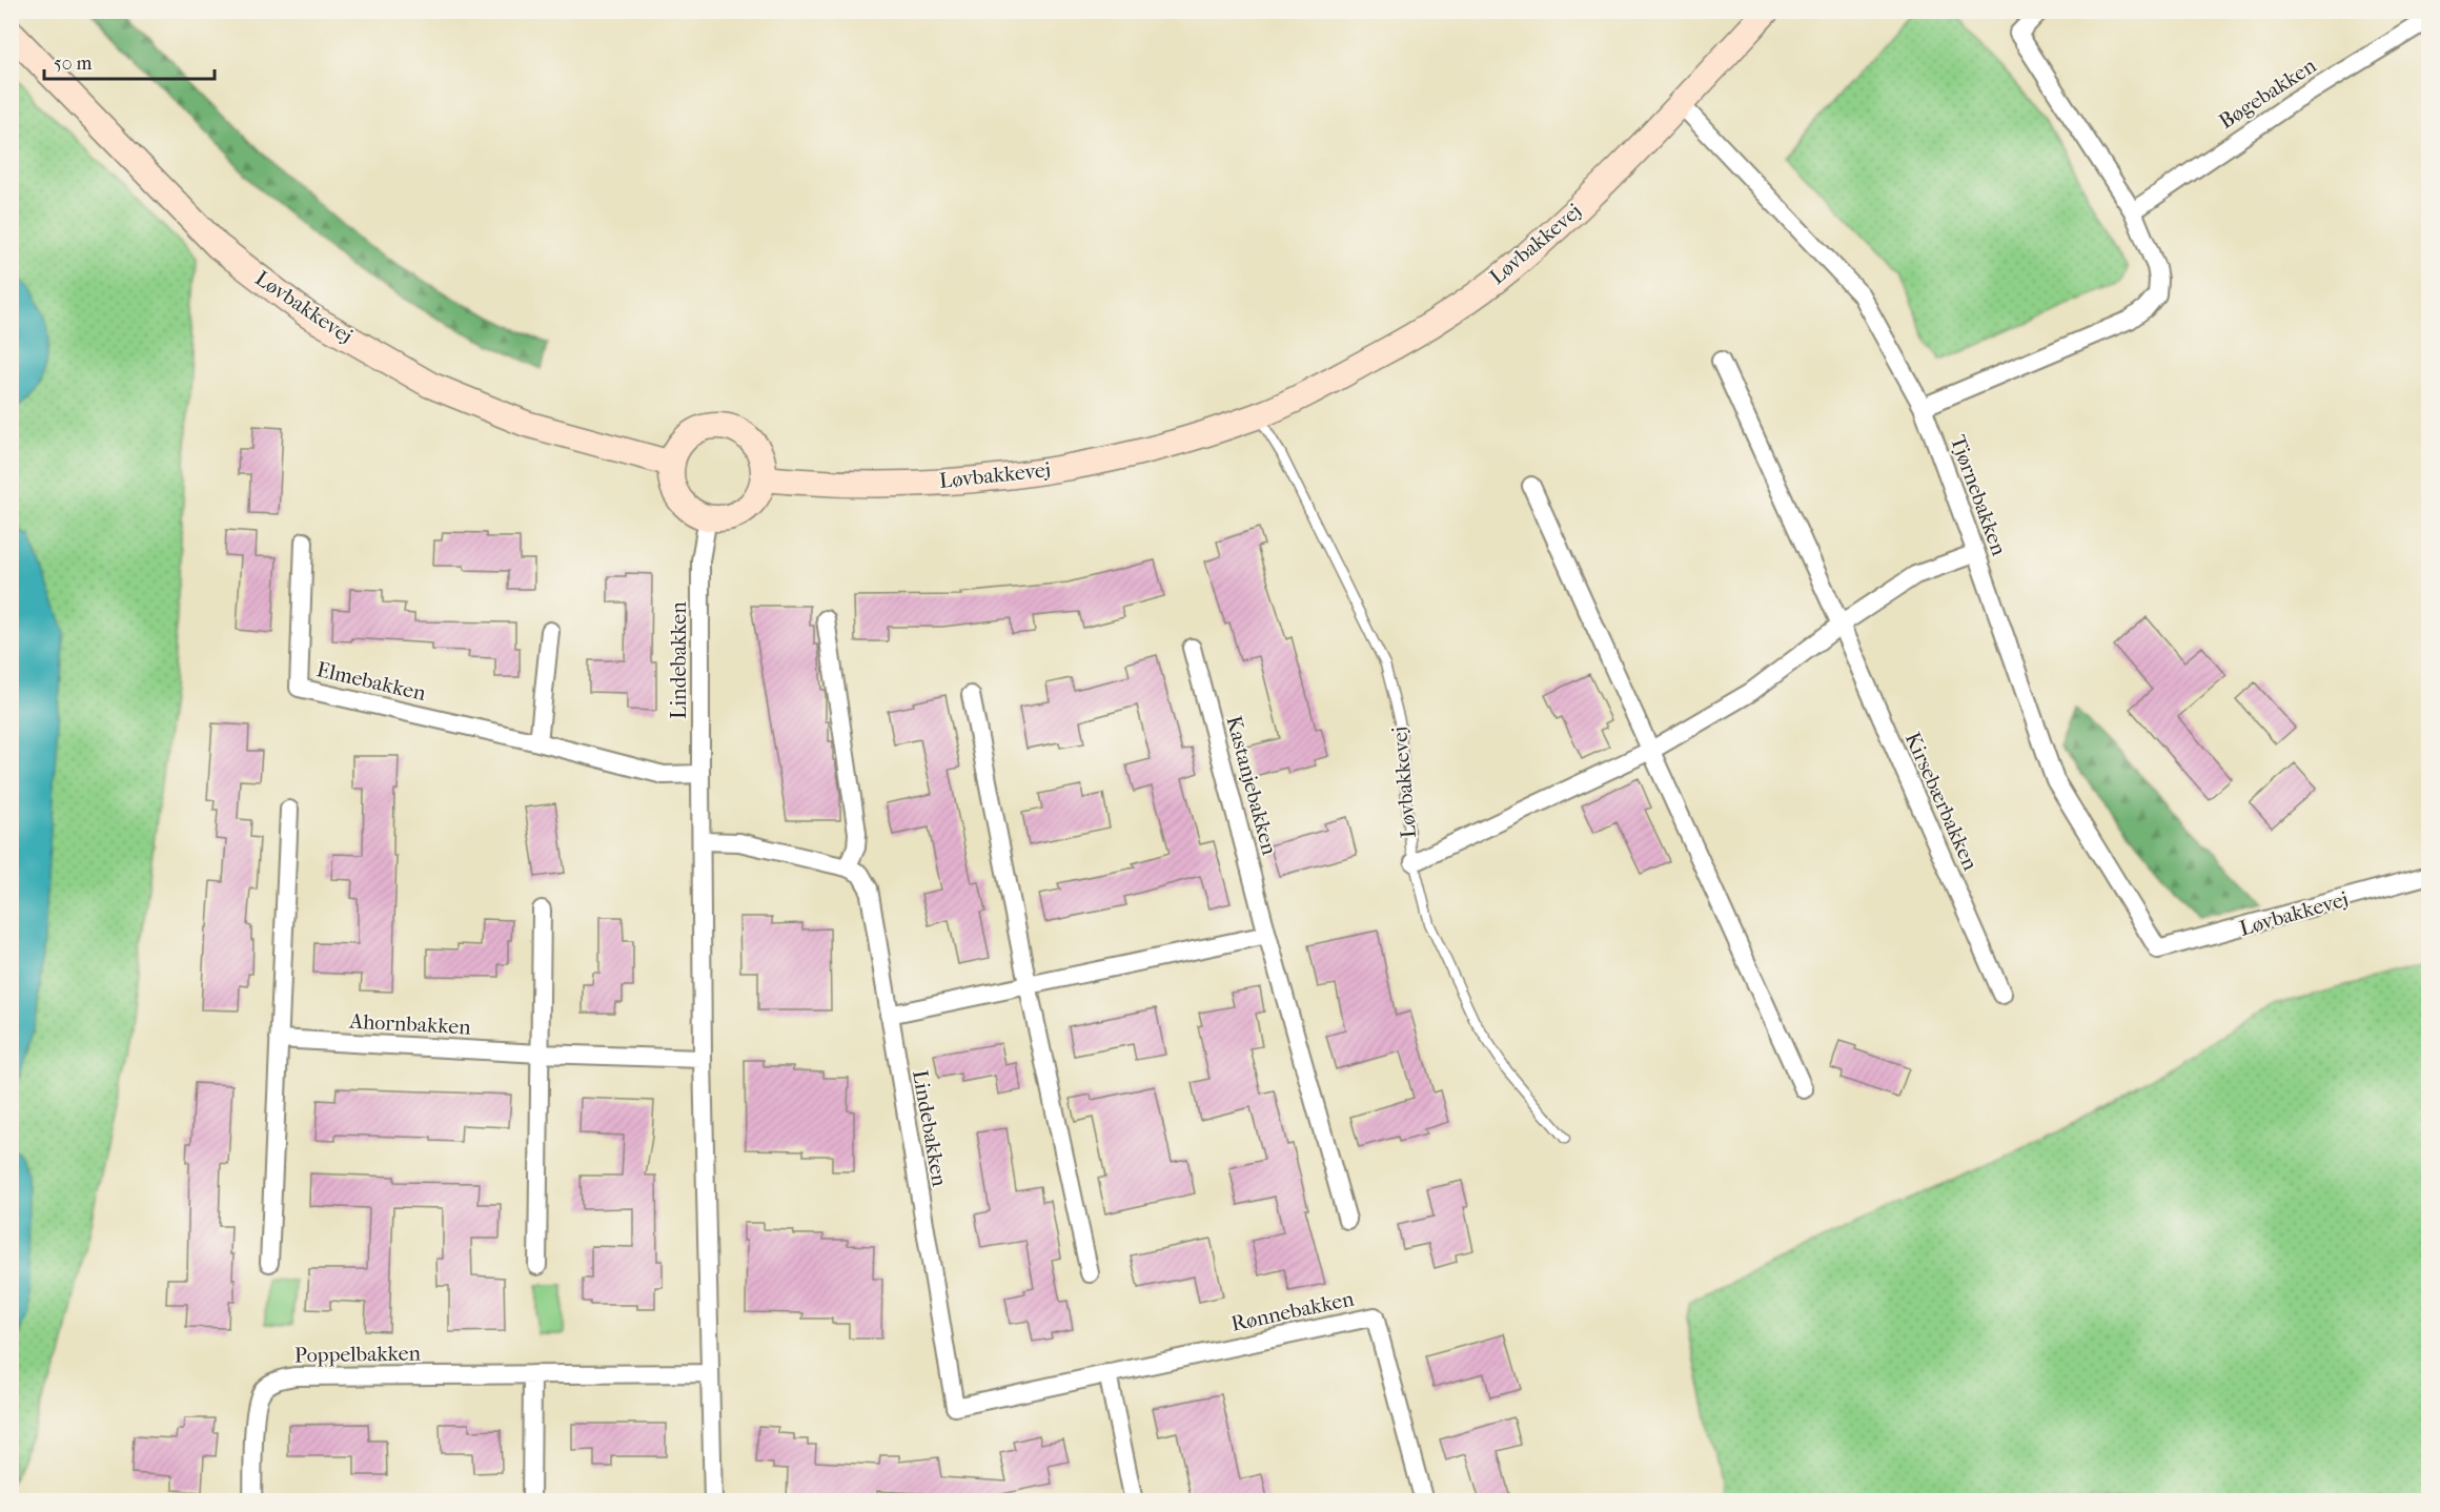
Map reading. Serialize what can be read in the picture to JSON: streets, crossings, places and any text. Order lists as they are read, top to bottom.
{
  "streets": {
    "street": [
      "Bøgebakken",
      "Løvbakkevej",
      "Tjørnebakken",
      "Lindebakken",
      "Elmebakken",
      "Kastanjebakken",
      "Kirsebærbakken",
      "Ahornbakken",
      "Rønnebakken",
      "Poppelbakken"
    ]
  },
  "crossings": [
    ["Løvbakkevej", "Tjørnebakken"],
    ["Løvbakkevej", "Lindebakken"],
    ["Lindebakken", "Elmebakken"],
    ["Lindebakken", "Ahornbakken"],
    ["Lindebakken", "Rønnebakken"],
    ["Lindebakken", "Poppelbakken"]
  ],
  "scale_bar": "50 m"
}
